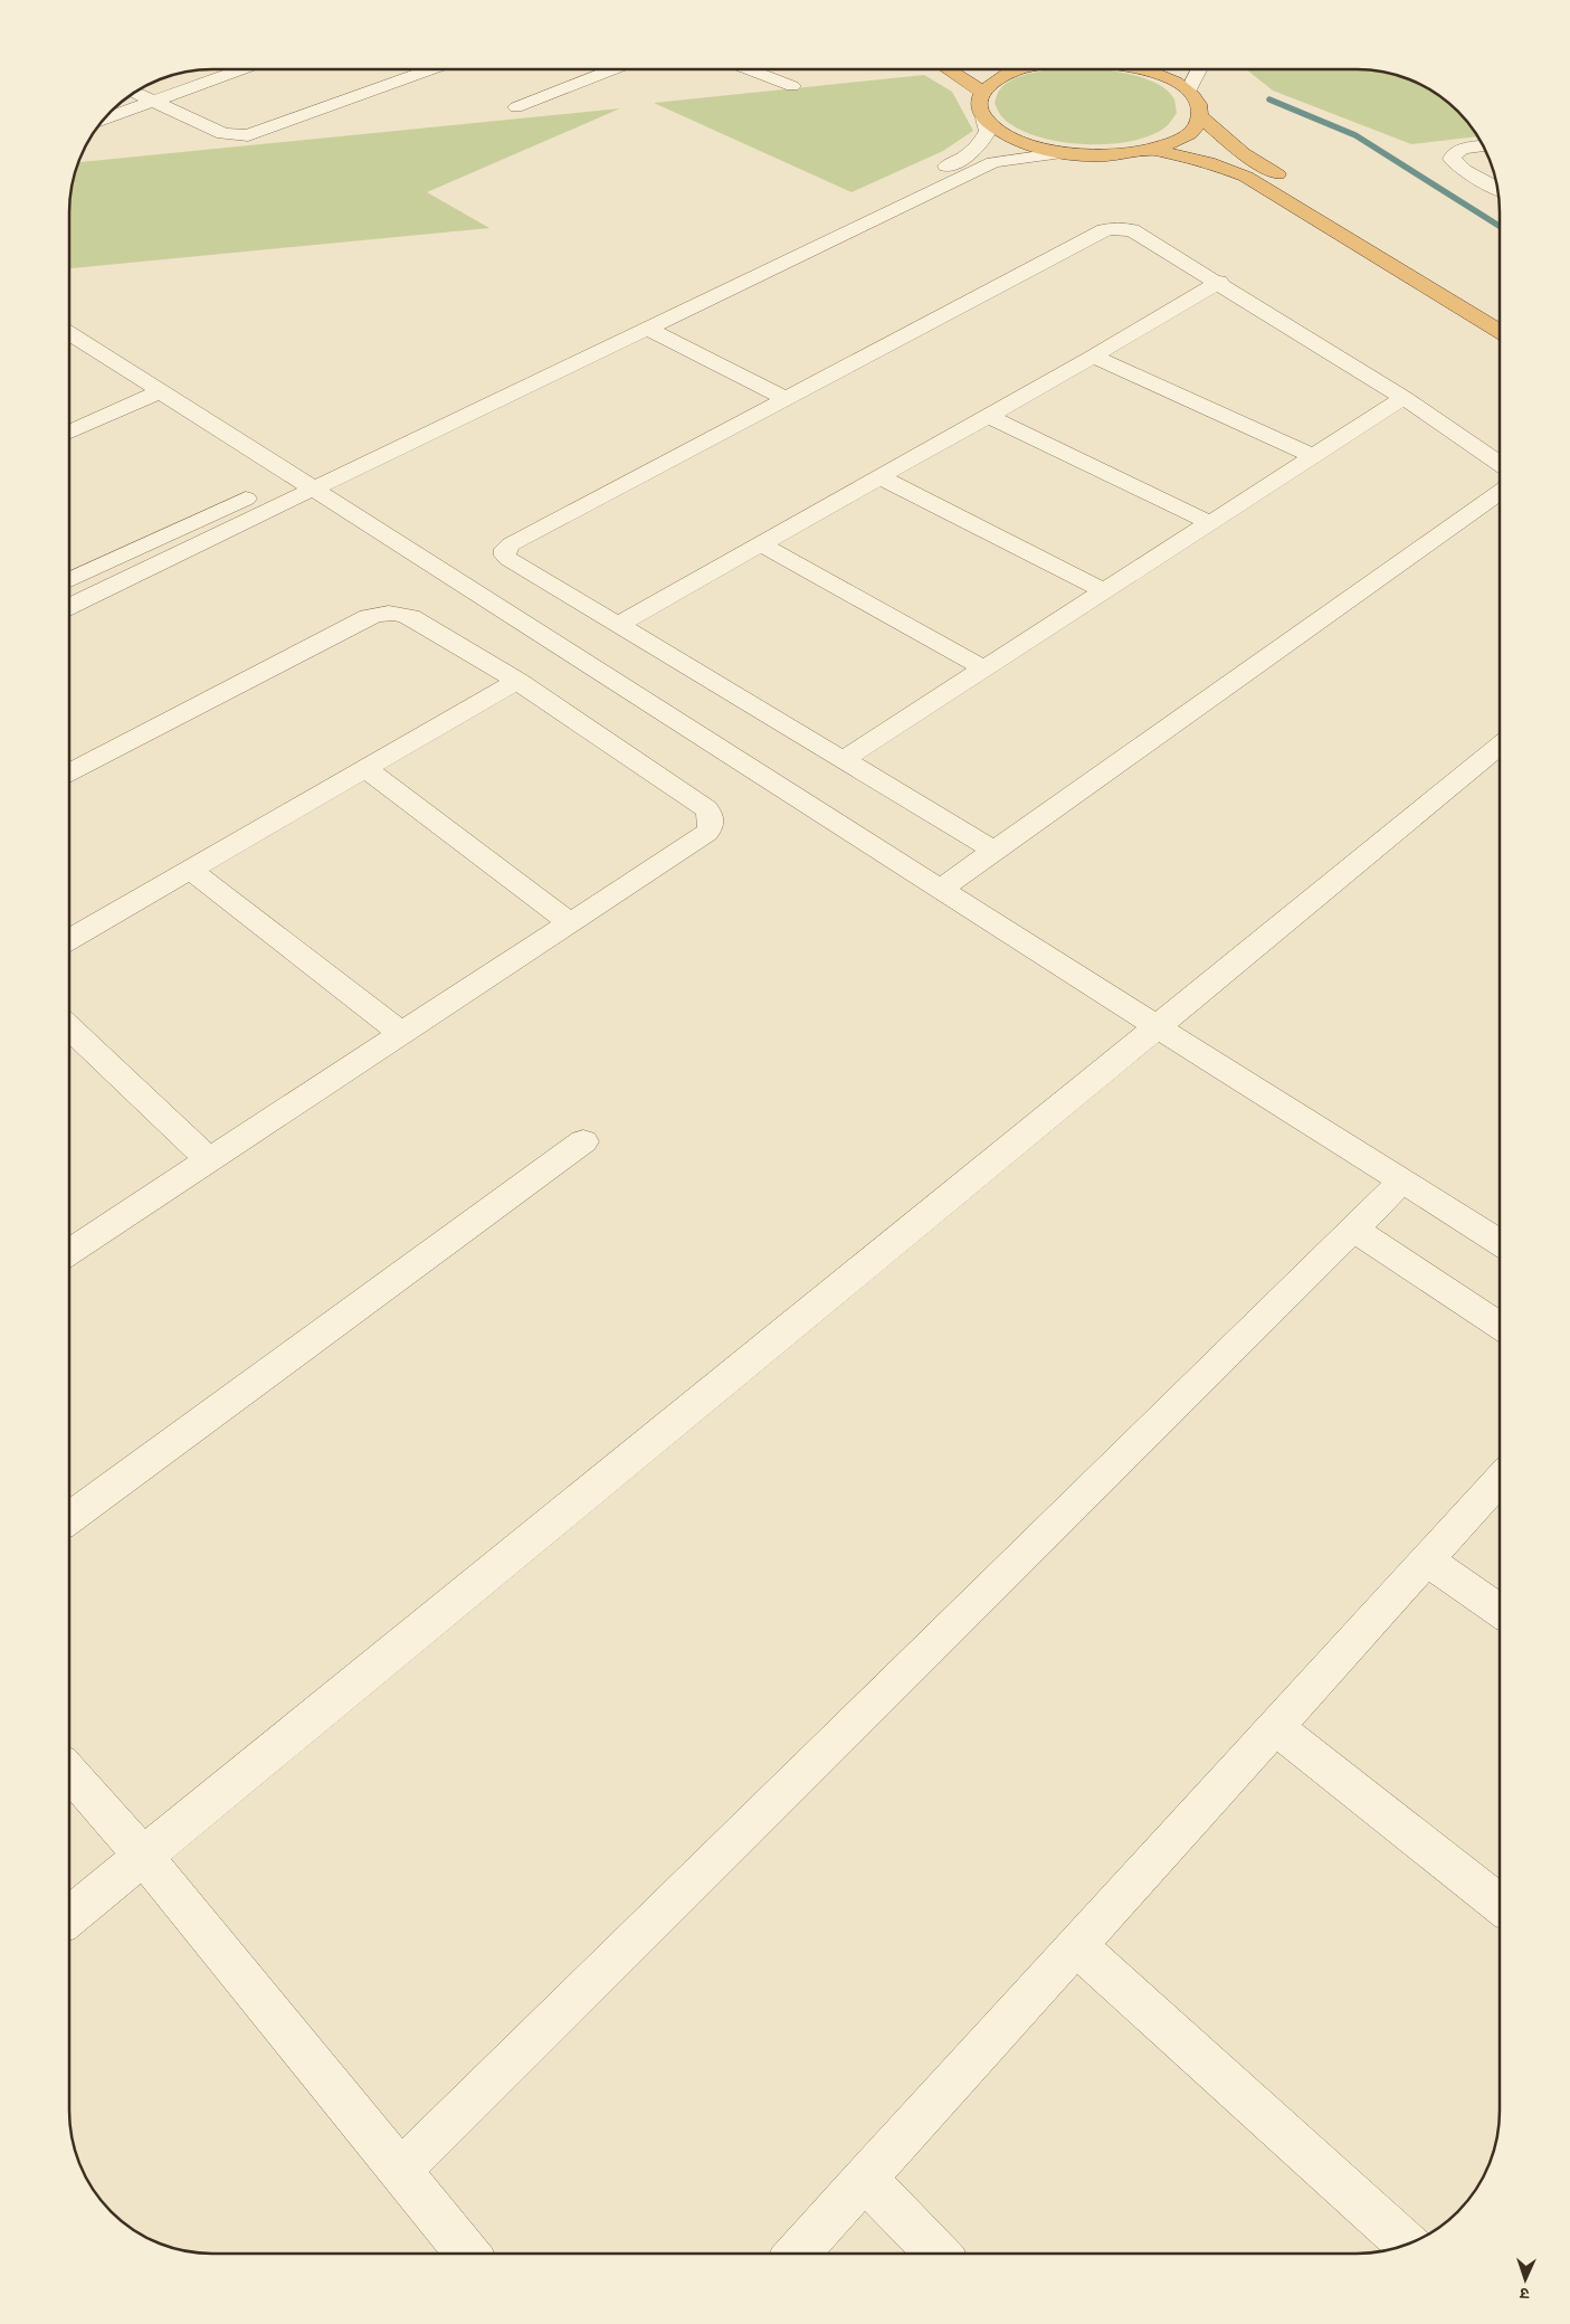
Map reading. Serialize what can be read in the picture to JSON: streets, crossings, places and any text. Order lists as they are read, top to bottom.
{
  "north": "bottom"
}
